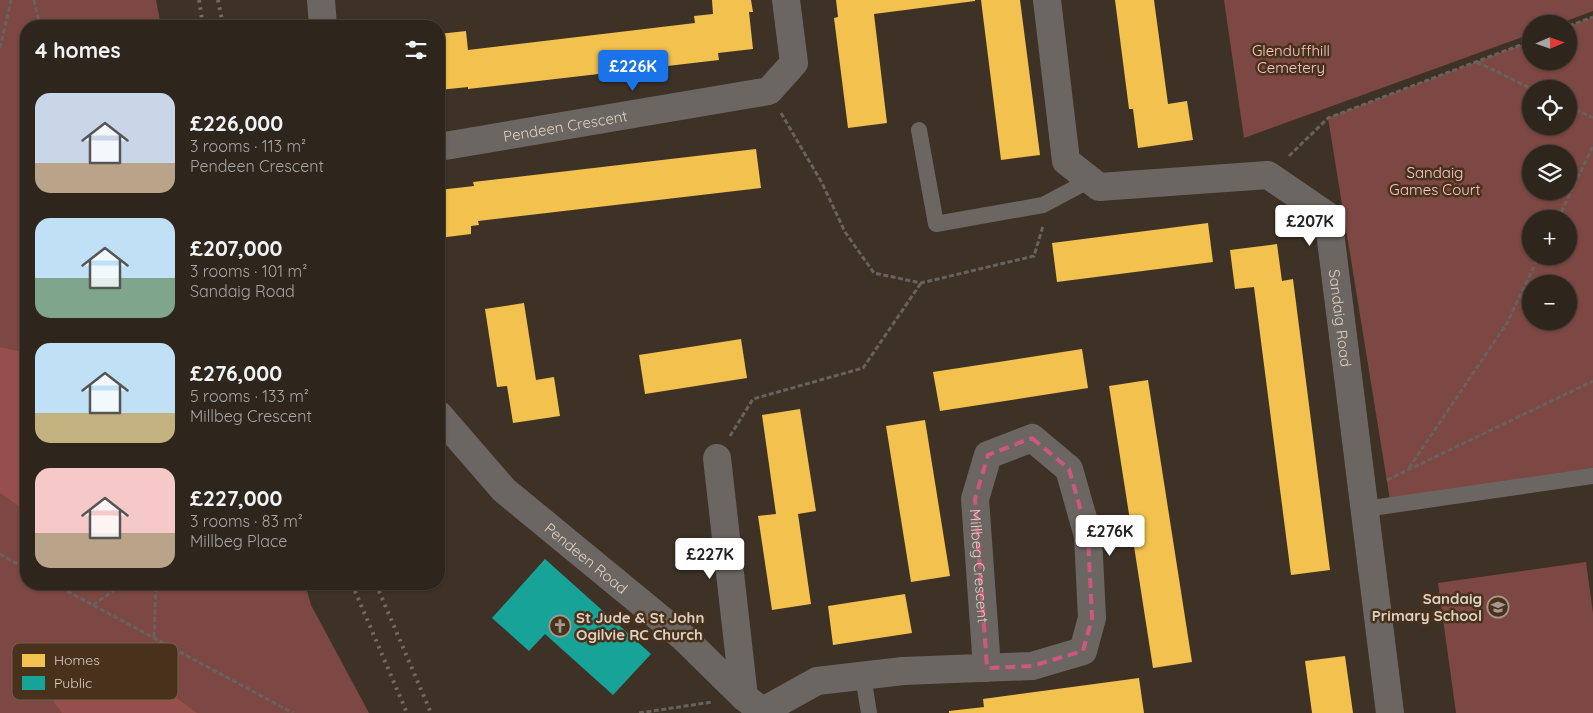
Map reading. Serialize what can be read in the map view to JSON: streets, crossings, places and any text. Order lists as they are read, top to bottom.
{
  "streets": {
    "street": [
      "Pendeen Crescent",
      "Sandaig Road",
      "Pendeen Road",
      "Millbeg Crescent"
    ]
  },
  "crossings": [
    ["Pendeen Road", "Millbeg Crescent"]
  ],
  "parks": ["Glenduffhill Cemetery", "Sandaig Games Court"],
  "places": {
    "school or university": ["Sandaig Primary School"],
    "church": ["St Jude & St John Ogilvie RC Church"]
  },
  "legend": ["Homes", "Public"],
  "north": "right",
  "page": {
    "map_buttons": ["+", "−"],
    "heading": "4 homes",
    "price": [
      "£226K",
      "£207K",
      "£276K",
      "£227K"
    ],
    "list": [
      {
        "name": "£226,000",
        "note": "3 rooms · 113 m² · Pendeen Crescent"
      },
      {
        "name": "£207,000",
        "note": "3 rooms · 101 m² · Sandaig Road"
      },
      {
        "name": "£276,000",
        "note": "5 rooms · 133 m² · Millbeg Crescent"
      },
      {
        "name": "£227,000",
        "note": "3 rooms · 83 m² · Millbeg Place"
      }
    ]
  }
}
